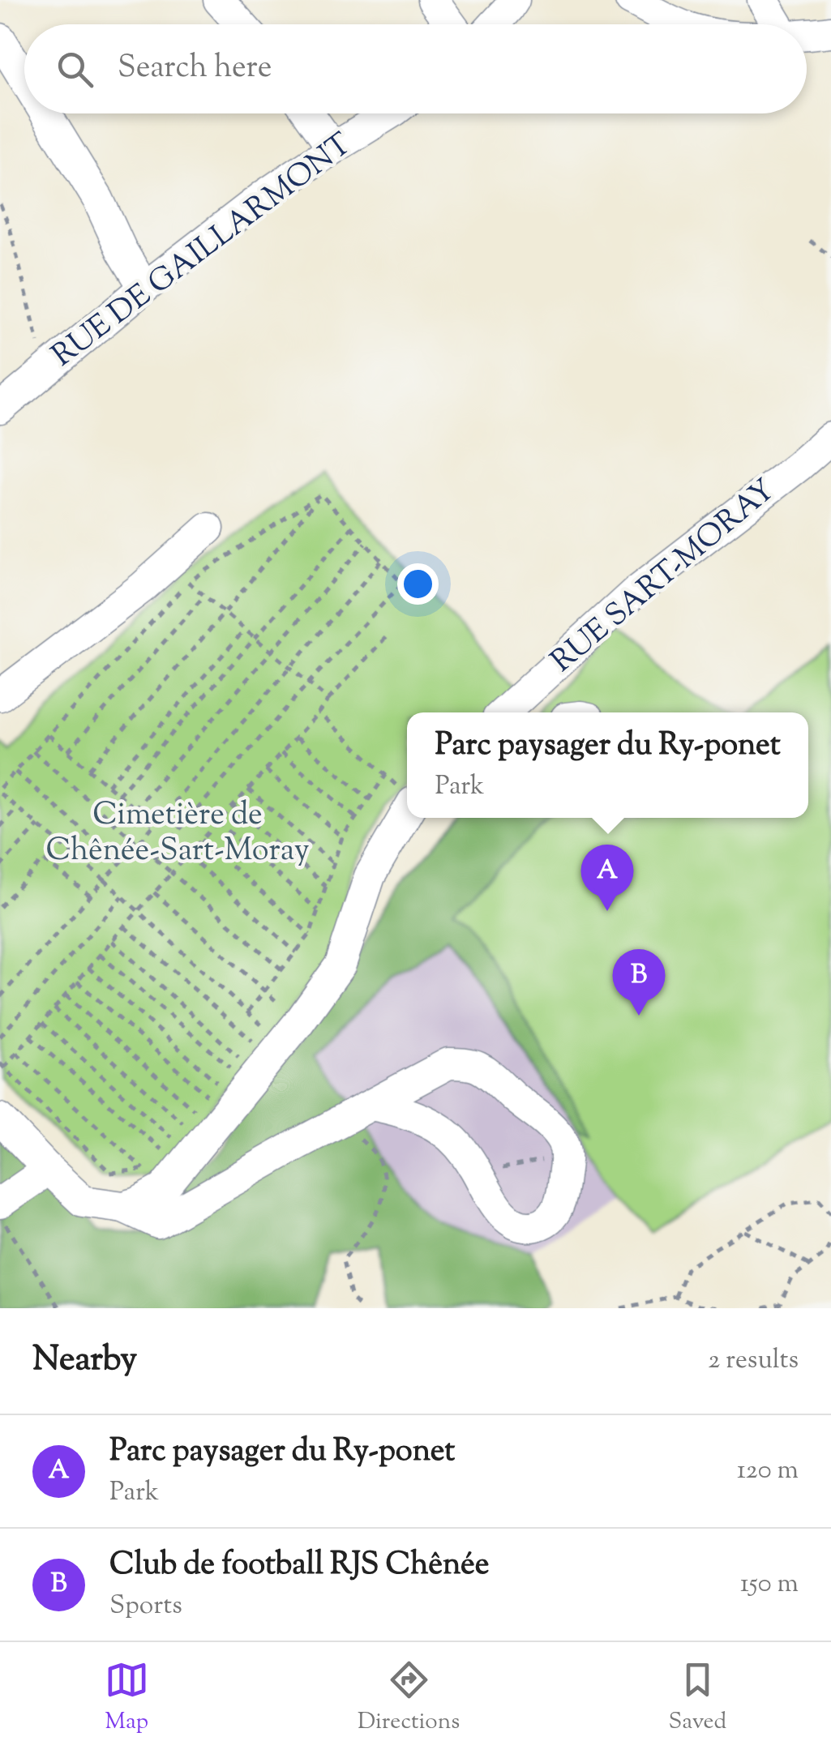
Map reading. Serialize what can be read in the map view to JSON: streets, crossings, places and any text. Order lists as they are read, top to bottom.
{
  "streets": {
    "street": ["RUE DE GAILLARMONT", "RUE SART-MORAY"]
  },
  "parks": ["Cimetière de Chênée-Sart-Moray"],
  "page": {
    "search": "Search here",
    "popup": ["Parc paysager du Ry-ponet", "Park"],
    "pins": ["A", "B"],
    "heading": ["Nearby", "2 results"],
    "list": [
      {
        "mark": "A",
        "name": "Parc paysager du Ry-ponet",
        "note": "Park",
        "value": "120 m"
      },
      {
        "mark": "B",
        "name": "Club de football RJS Chênée",
        "note": "Sports",
        "value": "150 m"
      }
    ],
    "nav": ["Map", "Directions", "Saved"]
  }
}
